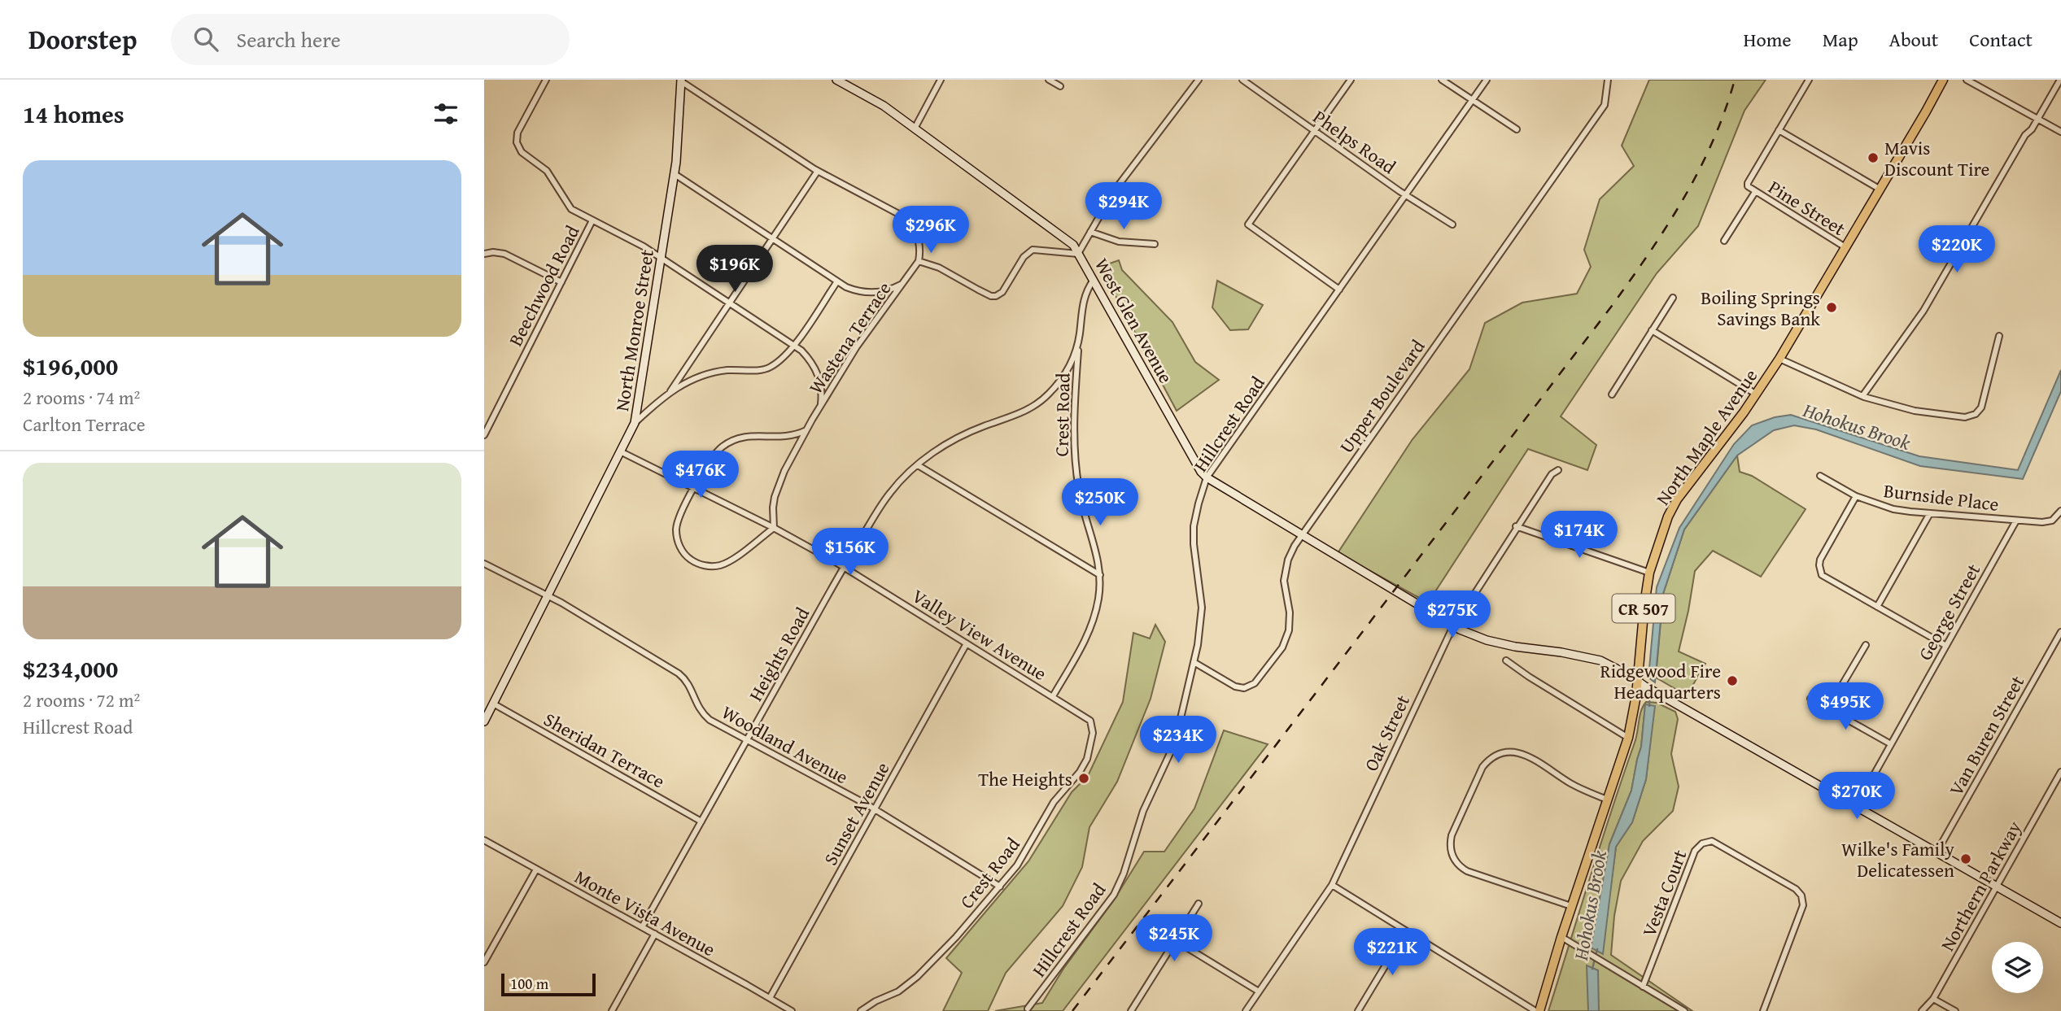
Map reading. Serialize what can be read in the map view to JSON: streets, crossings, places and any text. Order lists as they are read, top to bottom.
{
  "streets": {
    "main road": ["North Maple Avenue", "CR 507"],
    "street": [
      "Phelps Road",
      "Pine Street",
      "Beechwood Road",
      "West Glen Avenue",
      "North Monroe Street",
      "Wastena Terrace",
      "Upper Boulevard",
      "Crest Road",
      "Hillcrest Road",
      "Burnside Place",
      "George Street",
      "Valley View Avenue",
      "Heights Road",
      "Oak Street",
      "Van Buren Street",
      "Woodland Avenue",
      "Sheridan Terrace",
      "Sunset Avenue",
      "Northern Parkway",
      "Vesta Court",
      "Monte Vista Avenue"
    ]
  },
  "crossings": [
    ["Phelps Road", "Hillcrest Road"],
    ["Pine Street", "North Maple Avenue"],
    ["West Glen Avenue", "Upper Boulevard"],
    ["West Glen Avenue", "Hillcrest Road"],
    ["West Glen Avenue", "North Maple Avenue"],
    ["West Glen Avenue", "George Street"],
    ["West Glen Avenue", "Heights Road"],
    ["West Glen Avenue", "Oak Street"],
    ["West Glen Avenue", "Van Buren Street"],
    ["West Glen Avenue", "Northern Parkway"],
    ["North Monroe Street", "Valley View Avenue"],
    ["North Monroe Street", "Woodland Avenue"],
    ["North Monroe Street", "Sheridan Terrace"],
    ["Wastena Terrace", "Valley View Avenue"],
    ["Upper Boulevard", "Hillcrest Road"],
    ["Crest Road", "Valley View Avenue"],
    ["Crest Road", "Heights Road"],
    ["Crest Road", "Woodland Avenue"],
    ["Burnside Place", "George Street"],
    ["Valley View Avenue", "Heights Road"],
    ["Valley View Avenue", "Sunset Avenue"],
    ["Heights Road", "Woodland Avenue"],
    ["Heights Road", "Sheridan Terrace"],
    ["Heights Road", "Monte Vista Avenue"],
    ["Woodland Avenue", "Sunset Avenue"],
    ["Sunset Avenue", "Monte Vista Avenue"]
  ],
  "water": ["Hohokus Brook"],
  "places": [
    "Mavis Discount Tire",
    "Boiling Springs Savings Bank",
    "Ridgewood Fire Headquarters",
    "The Heights",
    "Wilke's Family Delicatessen"
  ],
  "scale_bar": "100 m",
  "page": {
    "header": "Doorstep",
    "search": "Search here",
    "nav": [
      "Home",
      "Map",
      "About",
      "Contact"
    ],
    "heading": "14 homes",
    "list": [
      {
        "name": "$196,000",
        "note": "2 rooms · 74 m² · Carlton Terrace"
      },
      {
        "name": "$234,000",
        "note": "2 rooms · 72 m² · Hillcrest Road"
      }
    ],
    "price": [
      "$294K",
      "$296K",
      "$220K",
      "$196K",
      "$476K",
      "$250K",
      "$174K",
      "$156K",
      "$275K",
      "$495K",
      "$234K",
      "$270K",
      "$245K",
      "$221K"
    ],
    "scale": "100 m"
  }
}
